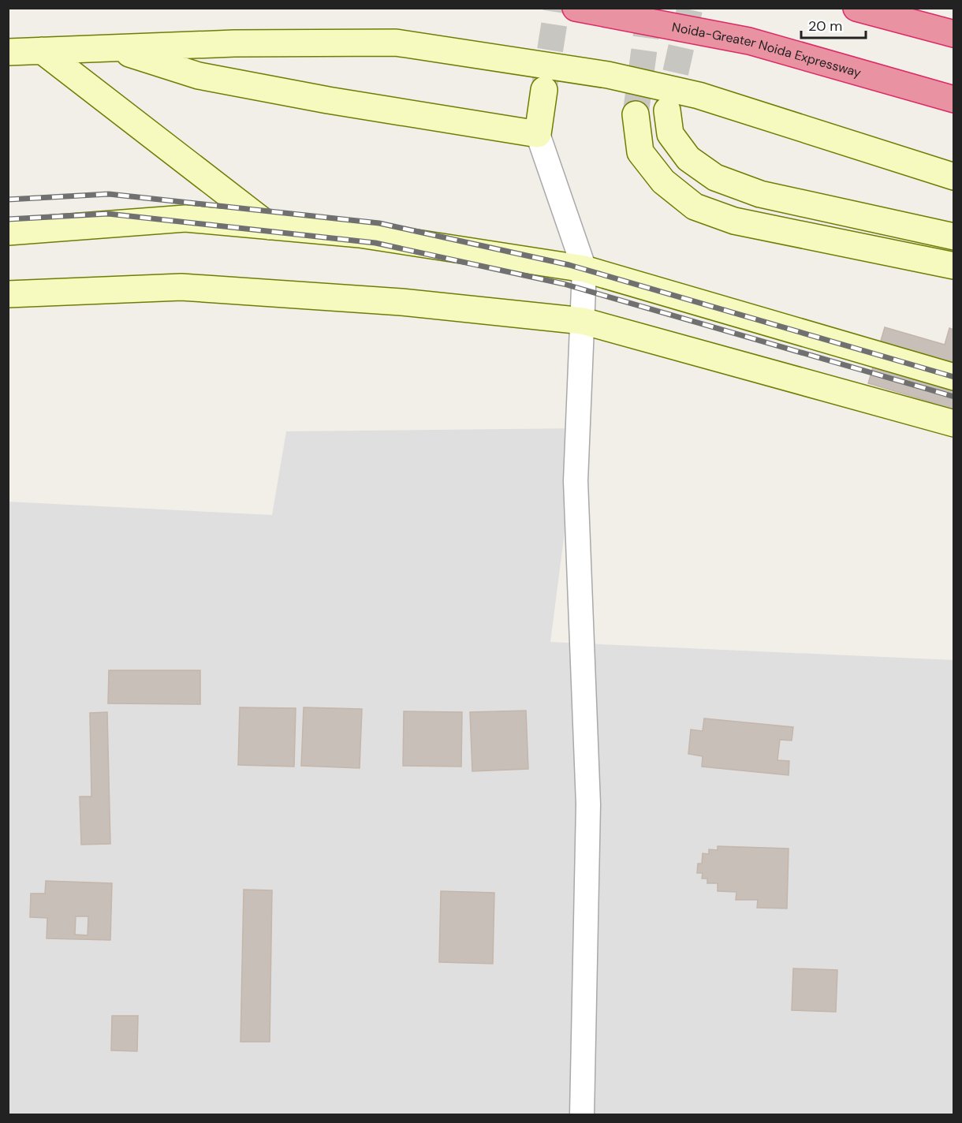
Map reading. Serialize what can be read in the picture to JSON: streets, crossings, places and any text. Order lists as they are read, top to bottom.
{
  "streets": {
    "highway": ["Noida-Greater Noida Expressway"]
  },
  "scale_bar": "20 m"
}
